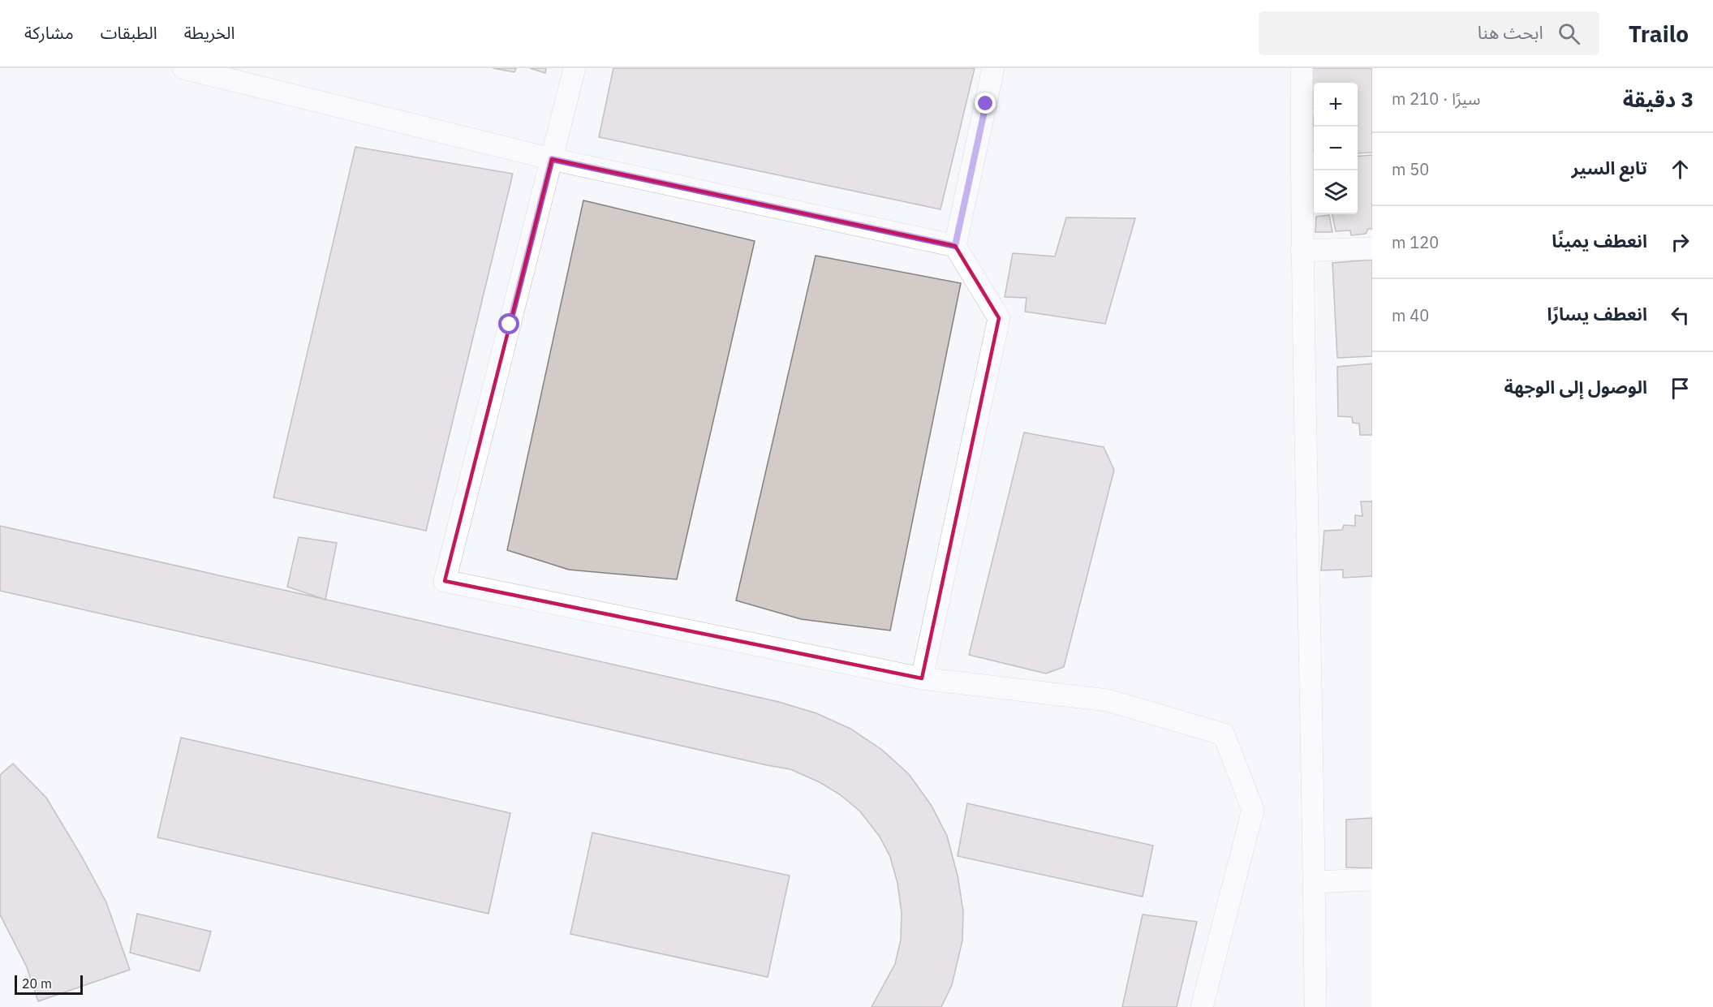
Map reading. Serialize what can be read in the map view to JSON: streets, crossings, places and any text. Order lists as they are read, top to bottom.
{
  "scale_bar": "20 m",
  "page": {
    "header": "Trailo",
    "search": "ابحث هنا",
    "nav": ["الخريطة", "الطبقات", "مشاركة"],
    "heading": ["3 دقيقة", "سيرًا · 210 m"],
    "map_buttons": ["+", "−"],
    "list": [
      ["تابع السير", "50 m"],
      ["انعطف يمينًا", "120 m"],
      ["انعطف يسارًا", "40 m"],
      "الوصول إلى الوجهة"
    ],
    "scale": "20 m"
  }
}
